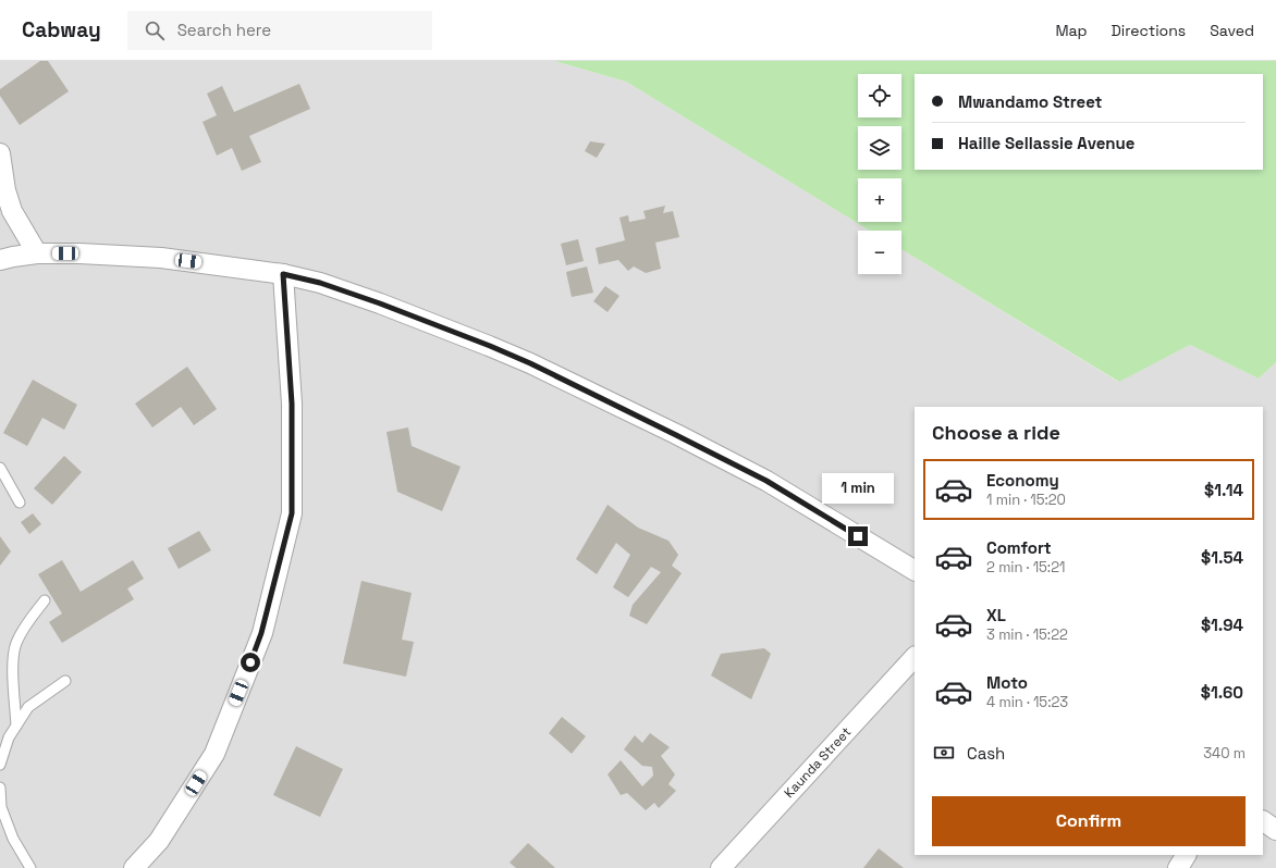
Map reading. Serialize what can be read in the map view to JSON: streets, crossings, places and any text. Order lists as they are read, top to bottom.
{
  "streets": {
    "street": ["Kaunda Street"]
  },
  "page": {
    "header": "Cabway",
    "search": "Search here",
    "nav": ["Map", "Directions", "Saved"],
    "map_buttons": ["+", "−"],
    "banner": ["Mwandamo Street", "Haille Sellassie Avenue"],
    "heading": "Choose a ride",
    "list": [
      {
        "name": "Economy",
        "note": "1 min · 15:20",
        "value": "$1.14"
      },
      {
        "name": "Comfort",
        "note": "2 min · 15:21",
        "value": "$1.54"
      },
      {
        "name": "XL",
        "note": "3 min · 15:22",
        "value": "$1.94"
      },
      {
        "name": "Moto",
        "note": "4 min · 15:23",
        "value": "$1.60"
      }
    ],
    "bubble": "1 min",
    "pay": ["Cash", "340 m"],
    "buttons": "Confirm"
  }
}
